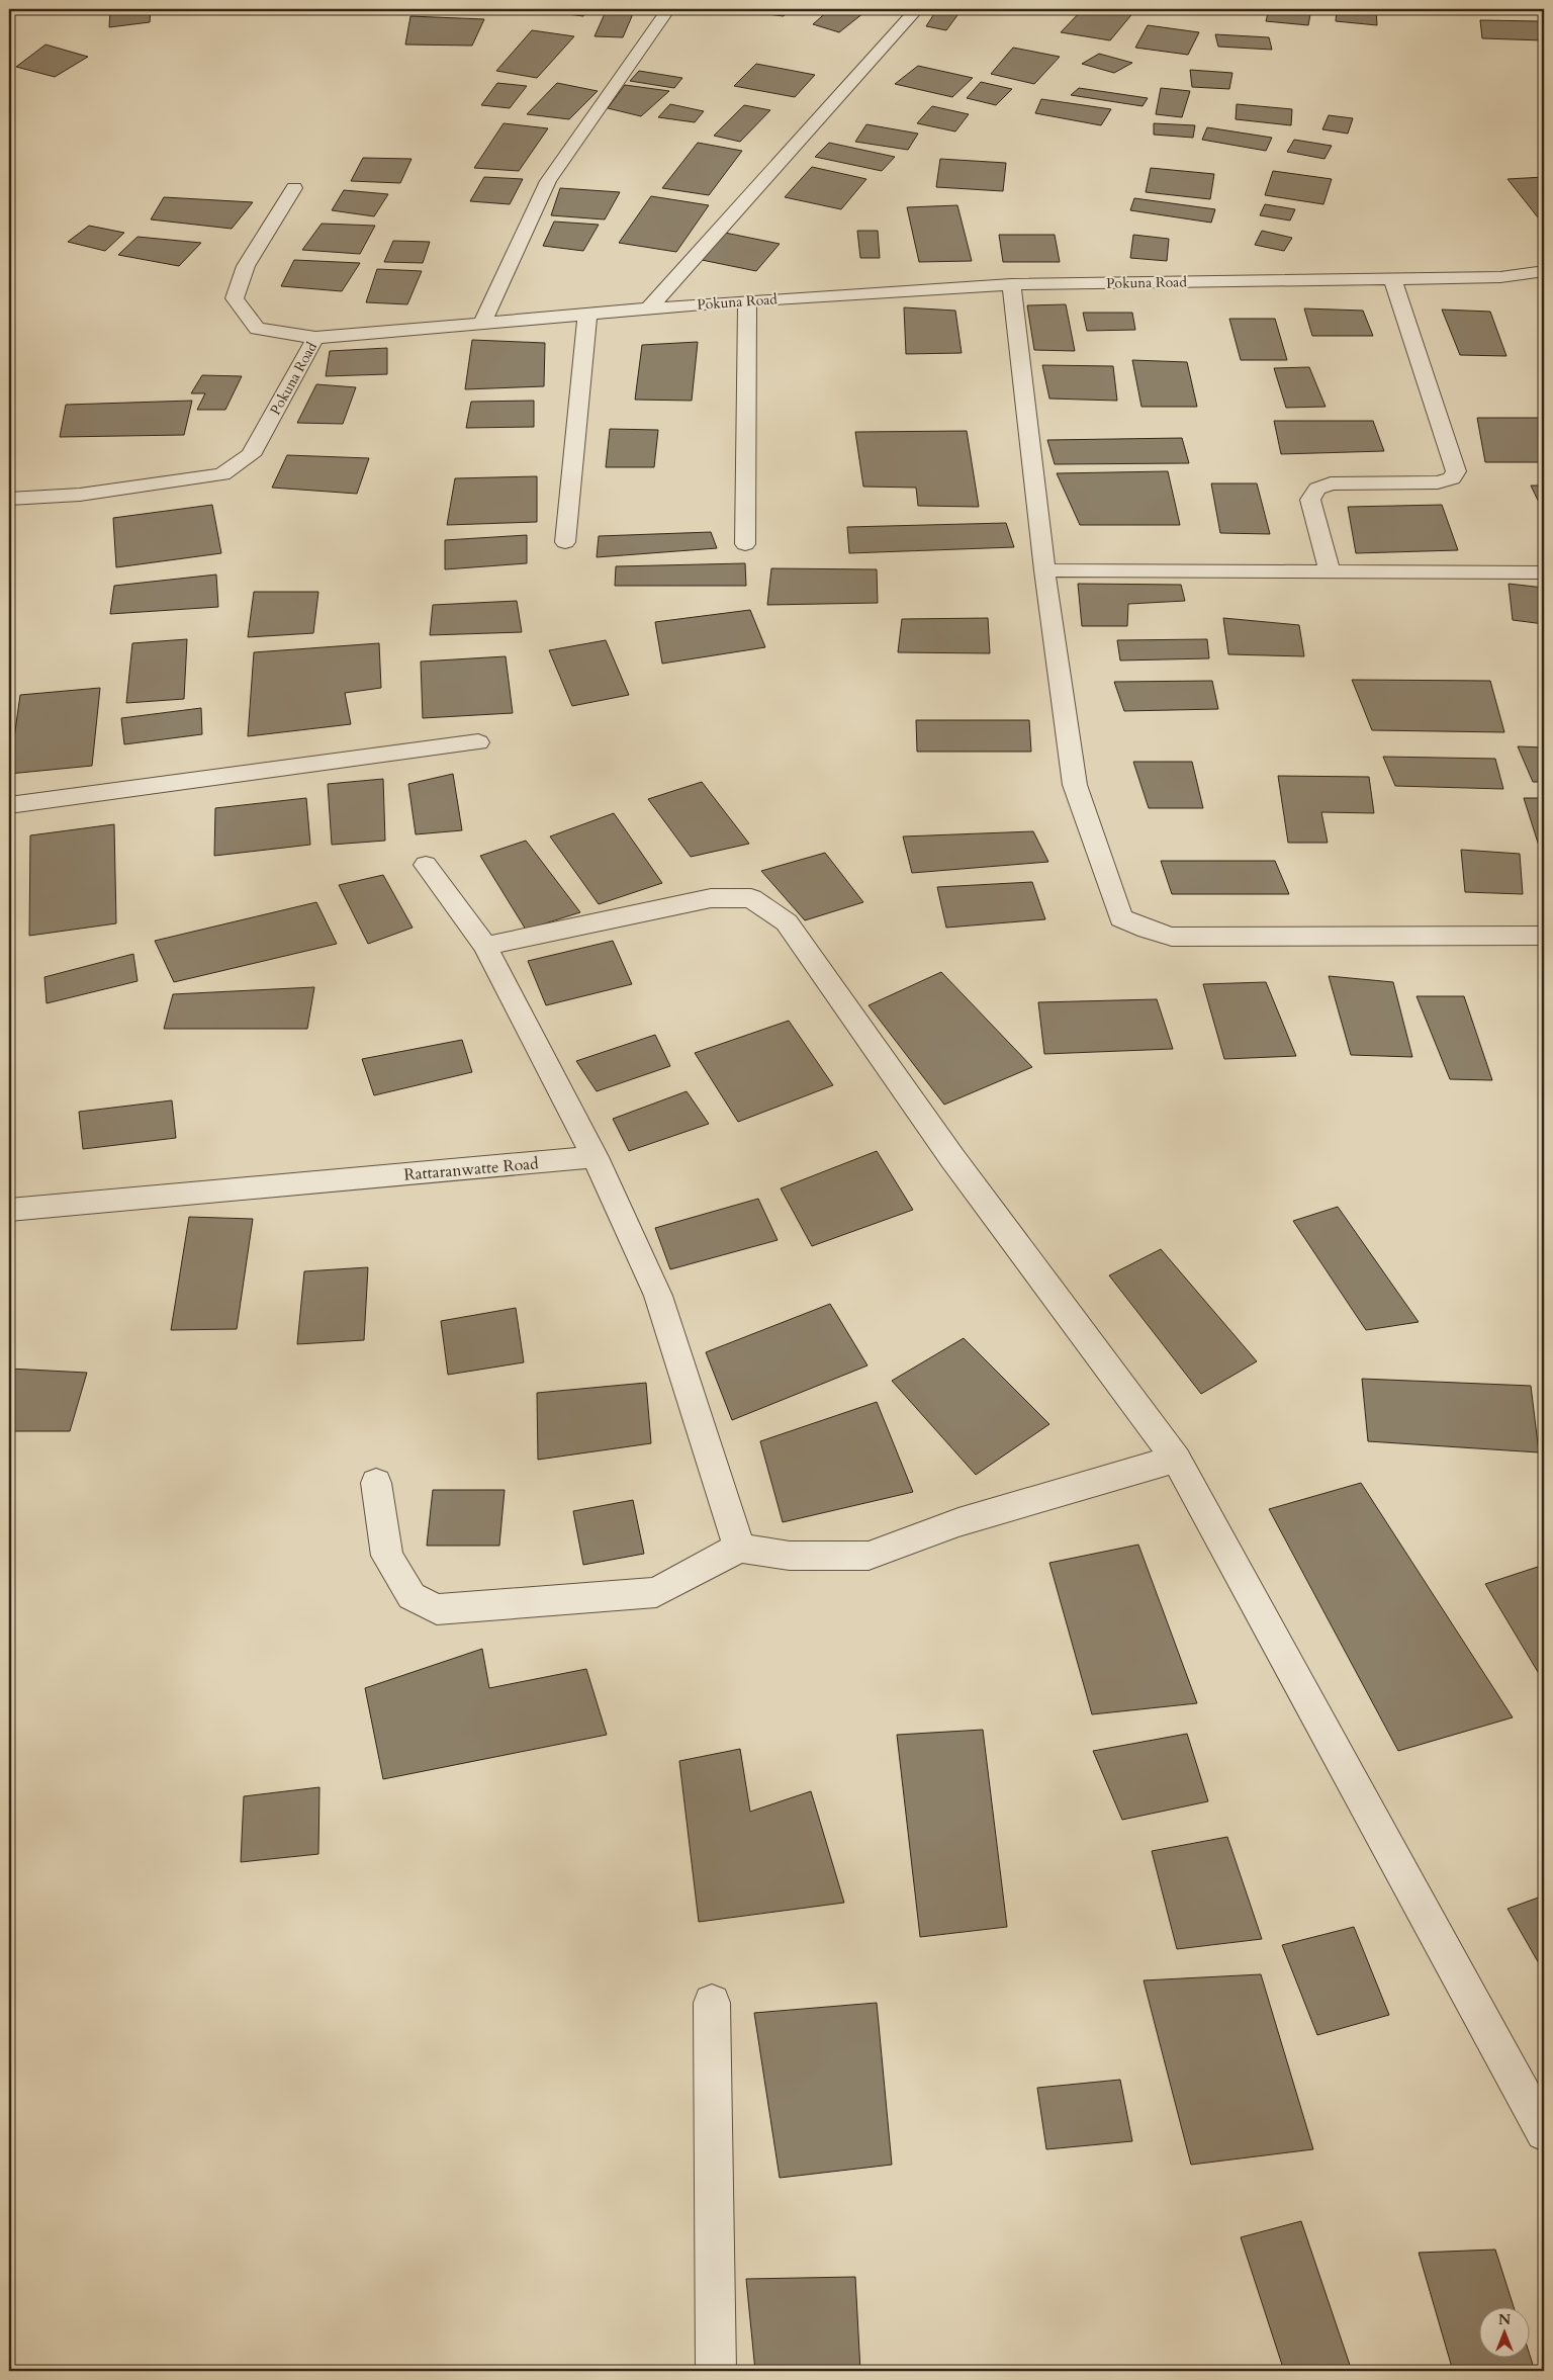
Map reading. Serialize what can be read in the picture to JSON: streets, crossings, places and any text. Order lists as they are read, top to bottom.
{
  "streets": {
    "street": ["Pokuna Road", "Rattaranwatte Road"]
  },
  "north": "top"
}
